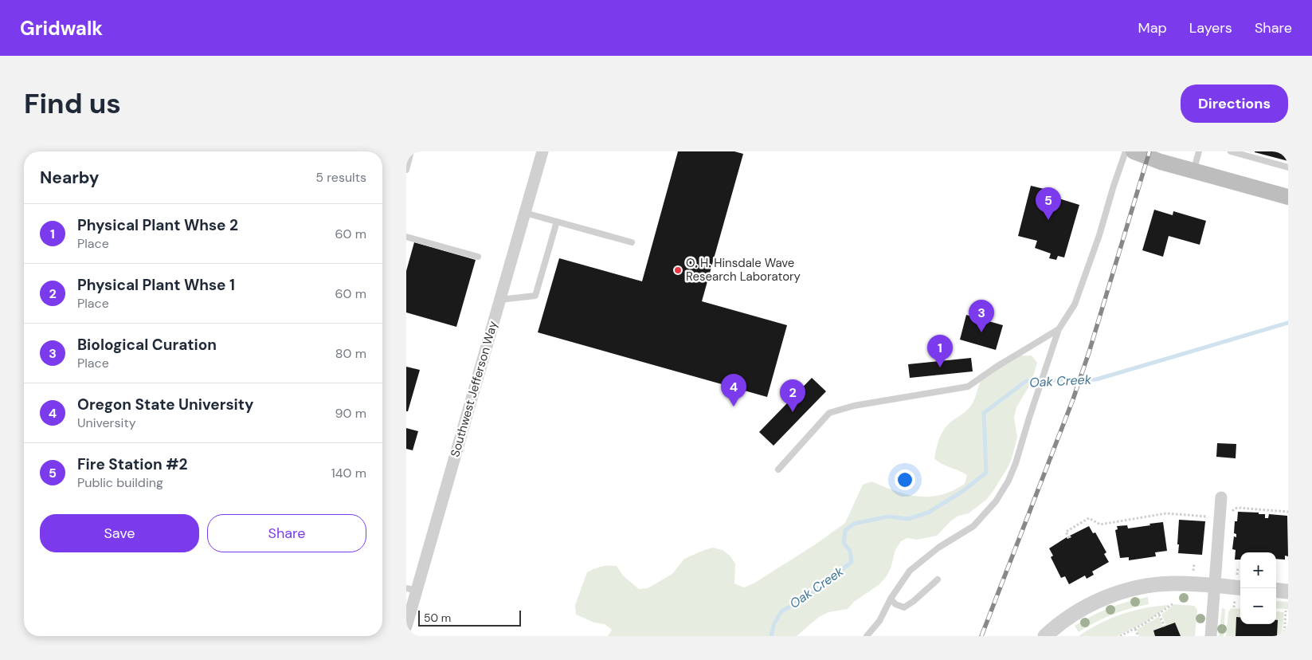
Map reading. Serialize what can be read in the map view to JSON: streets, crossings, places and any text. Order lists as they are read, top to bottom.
{
  "streets": {
    "street": ["Southwest Jefferson Way"]
  },
  "water": ["Oak Creek"],
  "places": ["O. H. Hinsdale Wave Research Laboratory"],
  "scale_bar": "50 m",
  "page": {
    "header": "Gridwalk",
    "nav": ["Map", "Layers", "Share"],
    "buttons": [
      "Directions",
      ["Save", "Share"]
    ],
    "title": "Find us",
    "heading": ["Nearby", "5 results"],
    "pins": [
      "5",
      "3",
      "1",
      "4",
      "2"
    ],
    "list": [
      {
        "mark": "1",
        "name": "Physical Plant Whse 2",
        "note": "Place",
        "value": "60 m"
      },
      {
        "mark": "2",
        "name": "Physical Plant Whse 1",
        "note": "Place",
        "value": "60 m"
      },
      {
        "mark": "3",
        "name": "Biological Curation",
        "note": "Place",
        "value": "80 m"
      },
      {
        "mark": "4",
        "name": "Oregon State University",
        "note": "University",
        "value": "90 m"
      },
      {
        "mark": "5",
        "name": "Fire Station #2",
        "note": "Public building",
        "value": "140 m"
      }
    ],
    "map_buttons": ["+", "−"],
    "scale": "50 m"
  }
}
